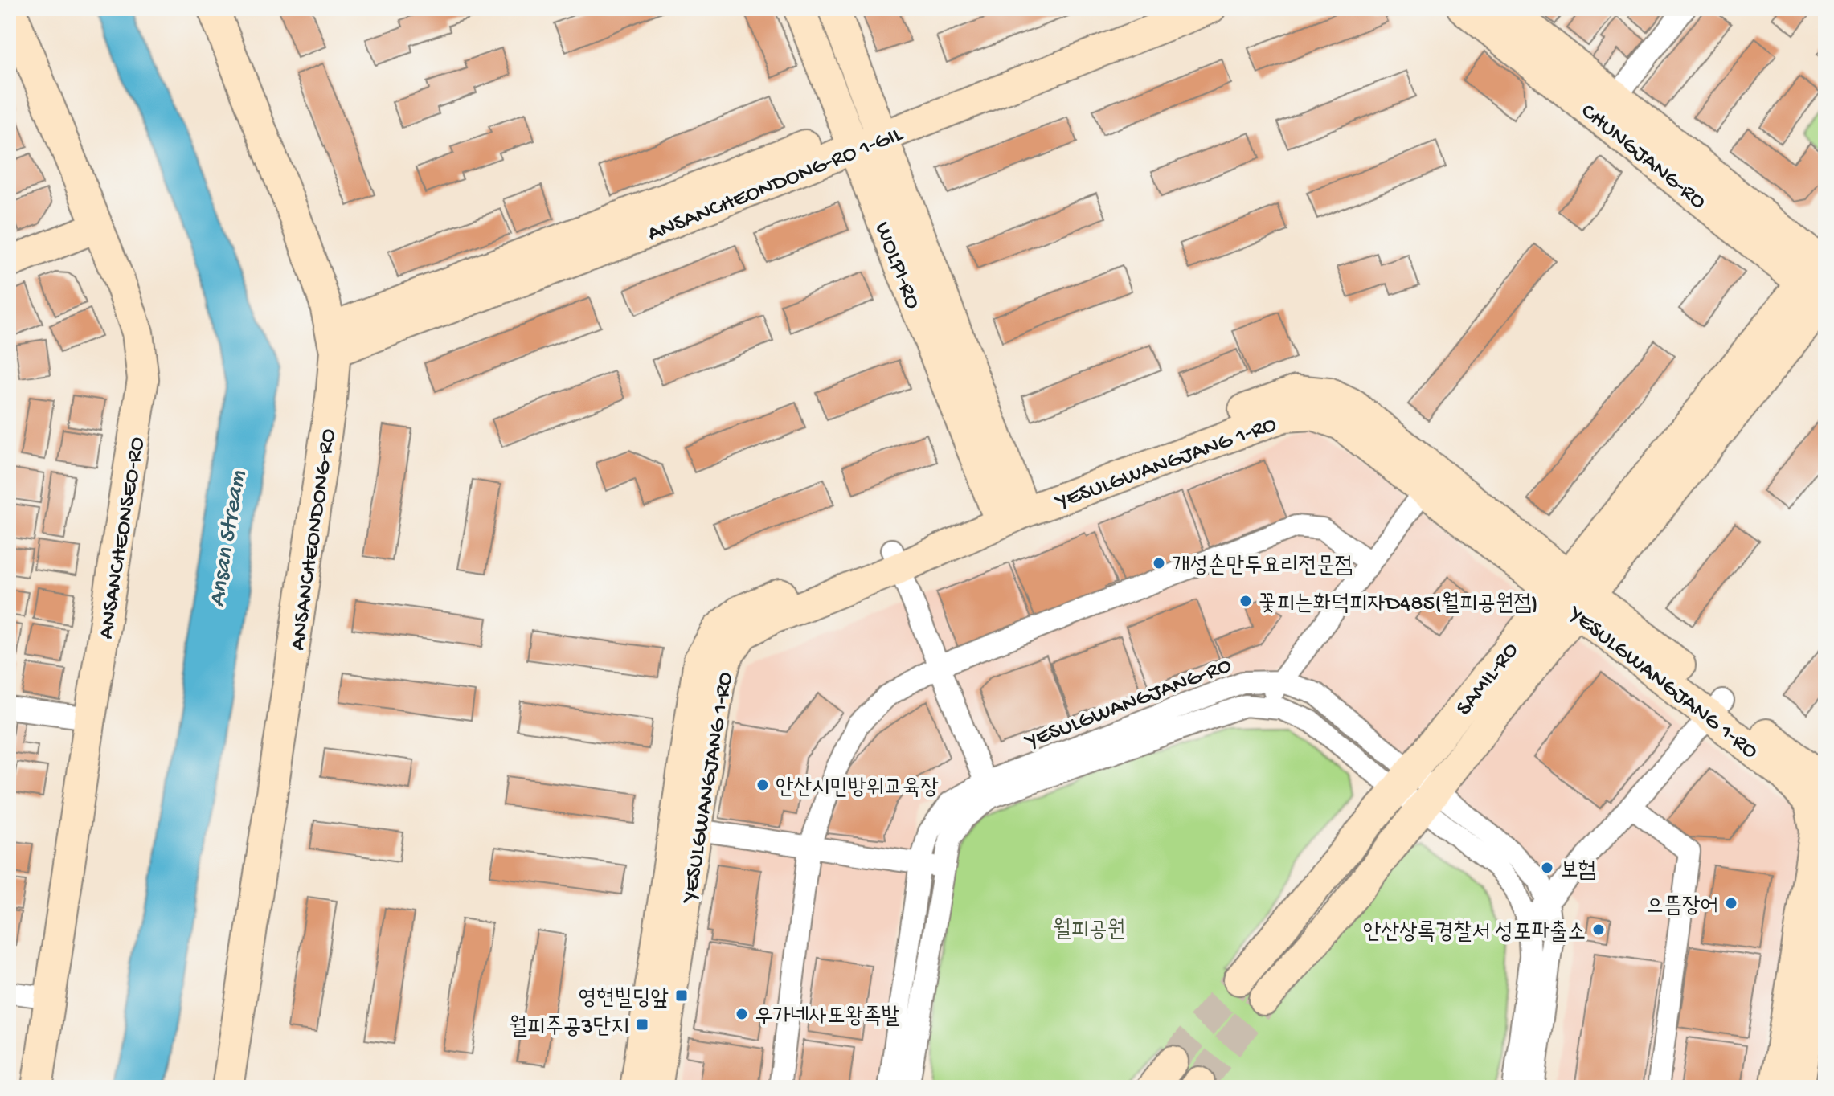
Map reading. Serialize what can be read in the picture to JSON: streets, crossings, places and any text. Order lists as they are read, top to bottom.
{
  "streets": {
    "street": [
      "CHUNGJANG-RO",
      "ANSANCHEONDONG-RO 1-GIL",
      "WOLPI-RO",
      "YESULGWANGJANG 1-RO",
      "ANSANCHEONSEO-RO",
      "ANSANCHEONDONG-RO",
      "SAMIL-RO",
      "YESULGWANGJANG-RO"
    ]
  },
  "crossings": [
    ["CHUNGJANG-RO", "SAMIL-RO"],
    ["ANSANCHEONDONG-RO 1-GIL", "WOLPI-RO"],
    ["ANSANCHEONDONG-RO 1-GIL", "ANSANCHEONDONG-RO"],
    ["WOLPI-RO", "YESULGWANGJANG 1-RO"],
    ["YESULGWANGJANG 1-RO", "SAMIL-RO"],
    ["SAMIL-RO", "YESULGWANGJANG-RO"]
  ],
  "water": ["Ansan Stream"],
  "parks": ["월피공원"],
  "places": {
    "other": [
      "개성손만두요리전문점",
      "꽃피는화덕피자D485(월피공원점)",
      "안산시민방위교육장",
      "보험",
      "으뜸장어",
      "안산상록경찰서 성포파출소",
      "우가네사또왕족발"
    ],
    "transit": ["영현빌딩앞", "월피주공3단지"]
  }
}
